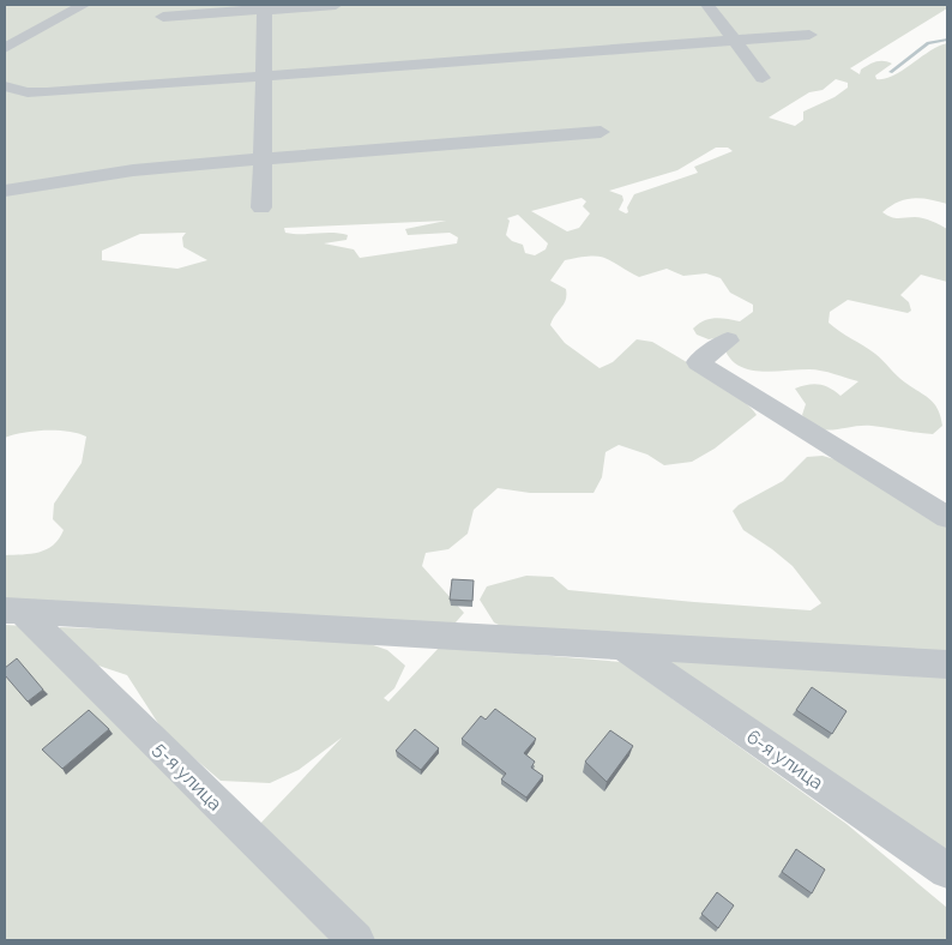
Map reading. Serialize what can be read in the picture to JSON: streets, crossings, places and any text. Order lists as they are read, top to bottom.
{
  "streets": {
    "street": ["6-я улица", "5-я улица"]
  }
}
